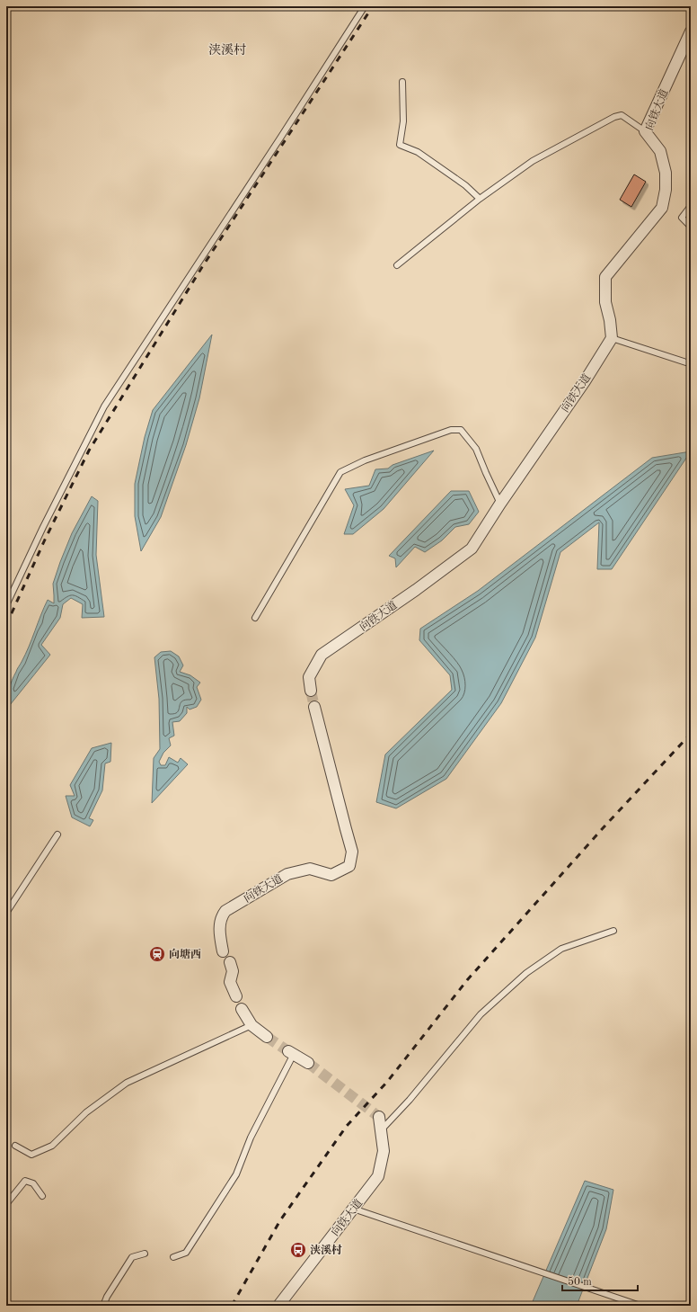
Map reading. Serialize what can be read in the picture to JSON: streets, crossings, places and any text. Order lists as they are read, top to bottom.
{
  "streets": {
    "street": ["向铁大道"]
  },
  "districts": ["浃溪村"],
  "places": {
    "station": ["向塘西"],
    "bus stop": ["浃溪村"]
  },
  "scale_bar": "50 m"
}
